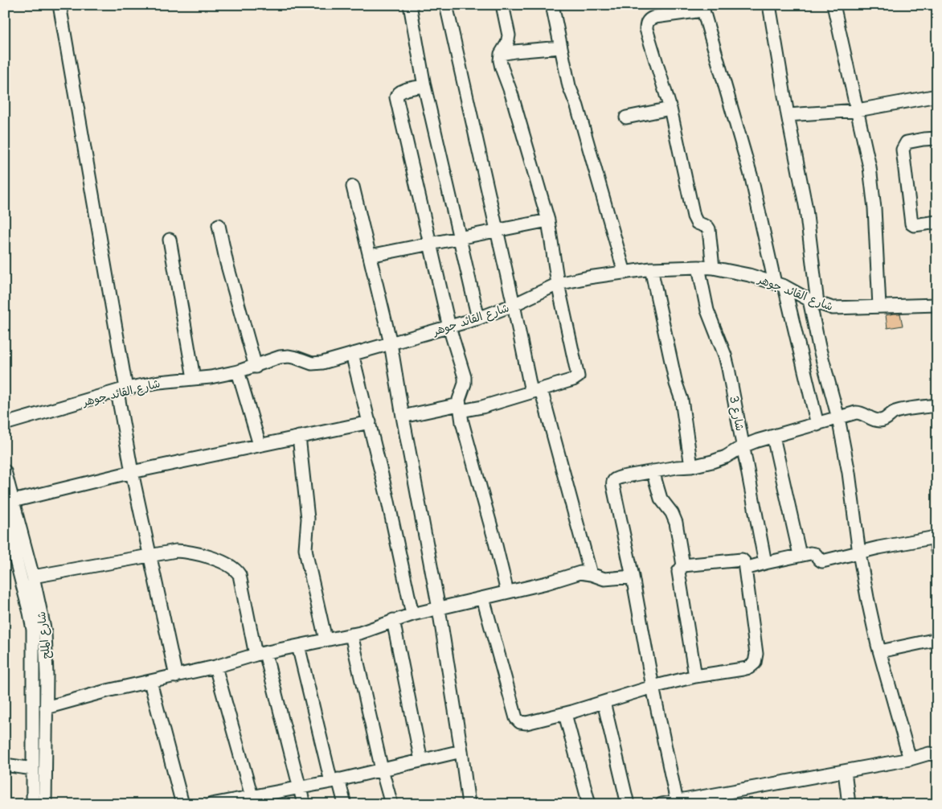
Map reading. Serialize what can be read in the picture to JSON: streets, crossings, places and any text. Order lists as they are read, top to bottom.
{
  "streets": {
    "street": ["شارع القائد جوهر", "شارع 3", "شارع الملح"]
  },
  "crossings": [
    ["شارع القائد جوهر", "شارع 3"]
  ]
}
